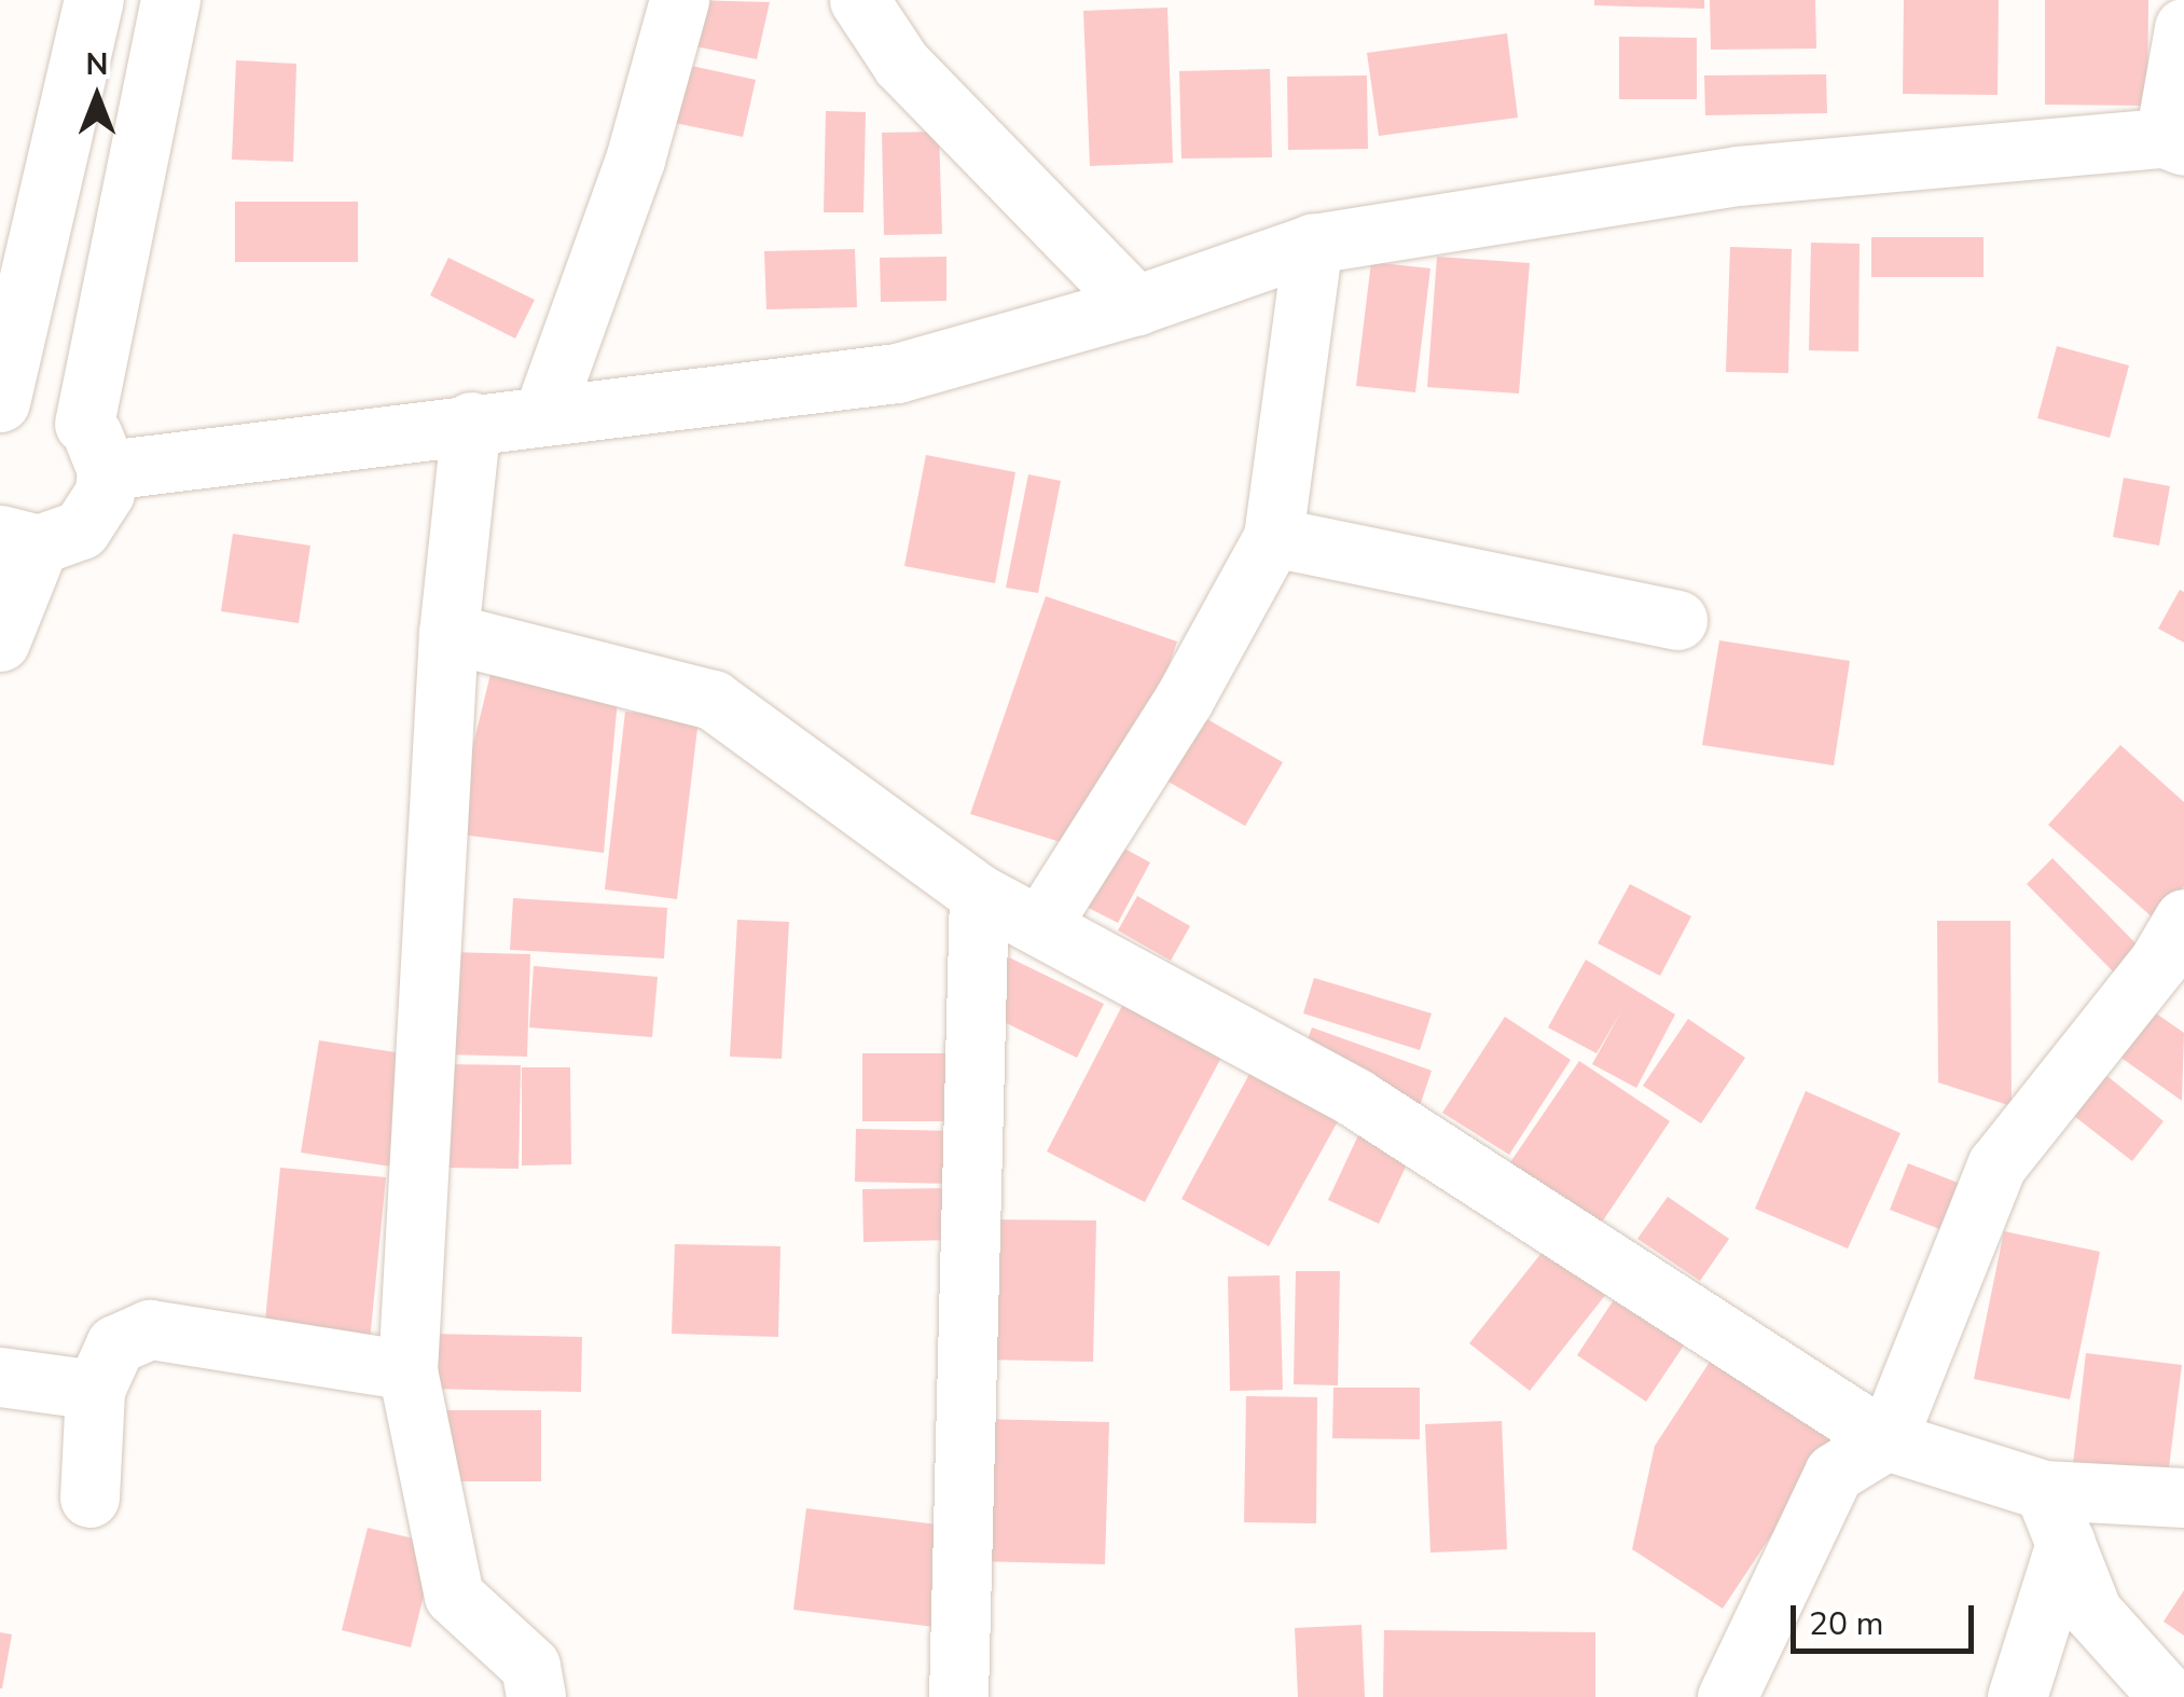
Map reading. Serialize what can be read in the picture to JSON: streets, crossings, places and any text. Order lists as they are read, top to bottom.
{
  "scale_bar": "20 m",
  "north": "top"
}
